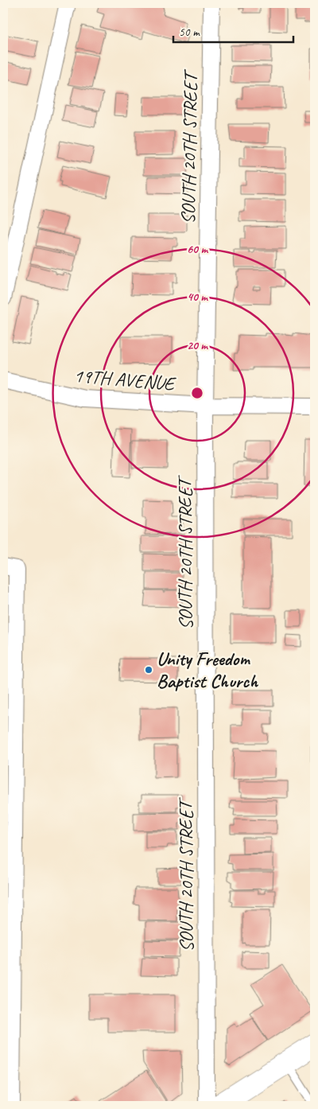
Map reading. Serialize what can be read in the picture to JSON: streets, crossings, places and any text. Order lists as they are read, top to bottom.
{
  "streets": {
    "street": ["SOUTH 20TH STREET", "19TH AVENUE"]
  },
  "crossings": [
    ["SOUTH 20TH STREET", "19TH AVENUE"]
  ],
  "places": ["Unity Freedom Baptist Church"],
  "scale_bar": "50 m",
  "rings": ["60 m", "40 m", "20 m"]
}
